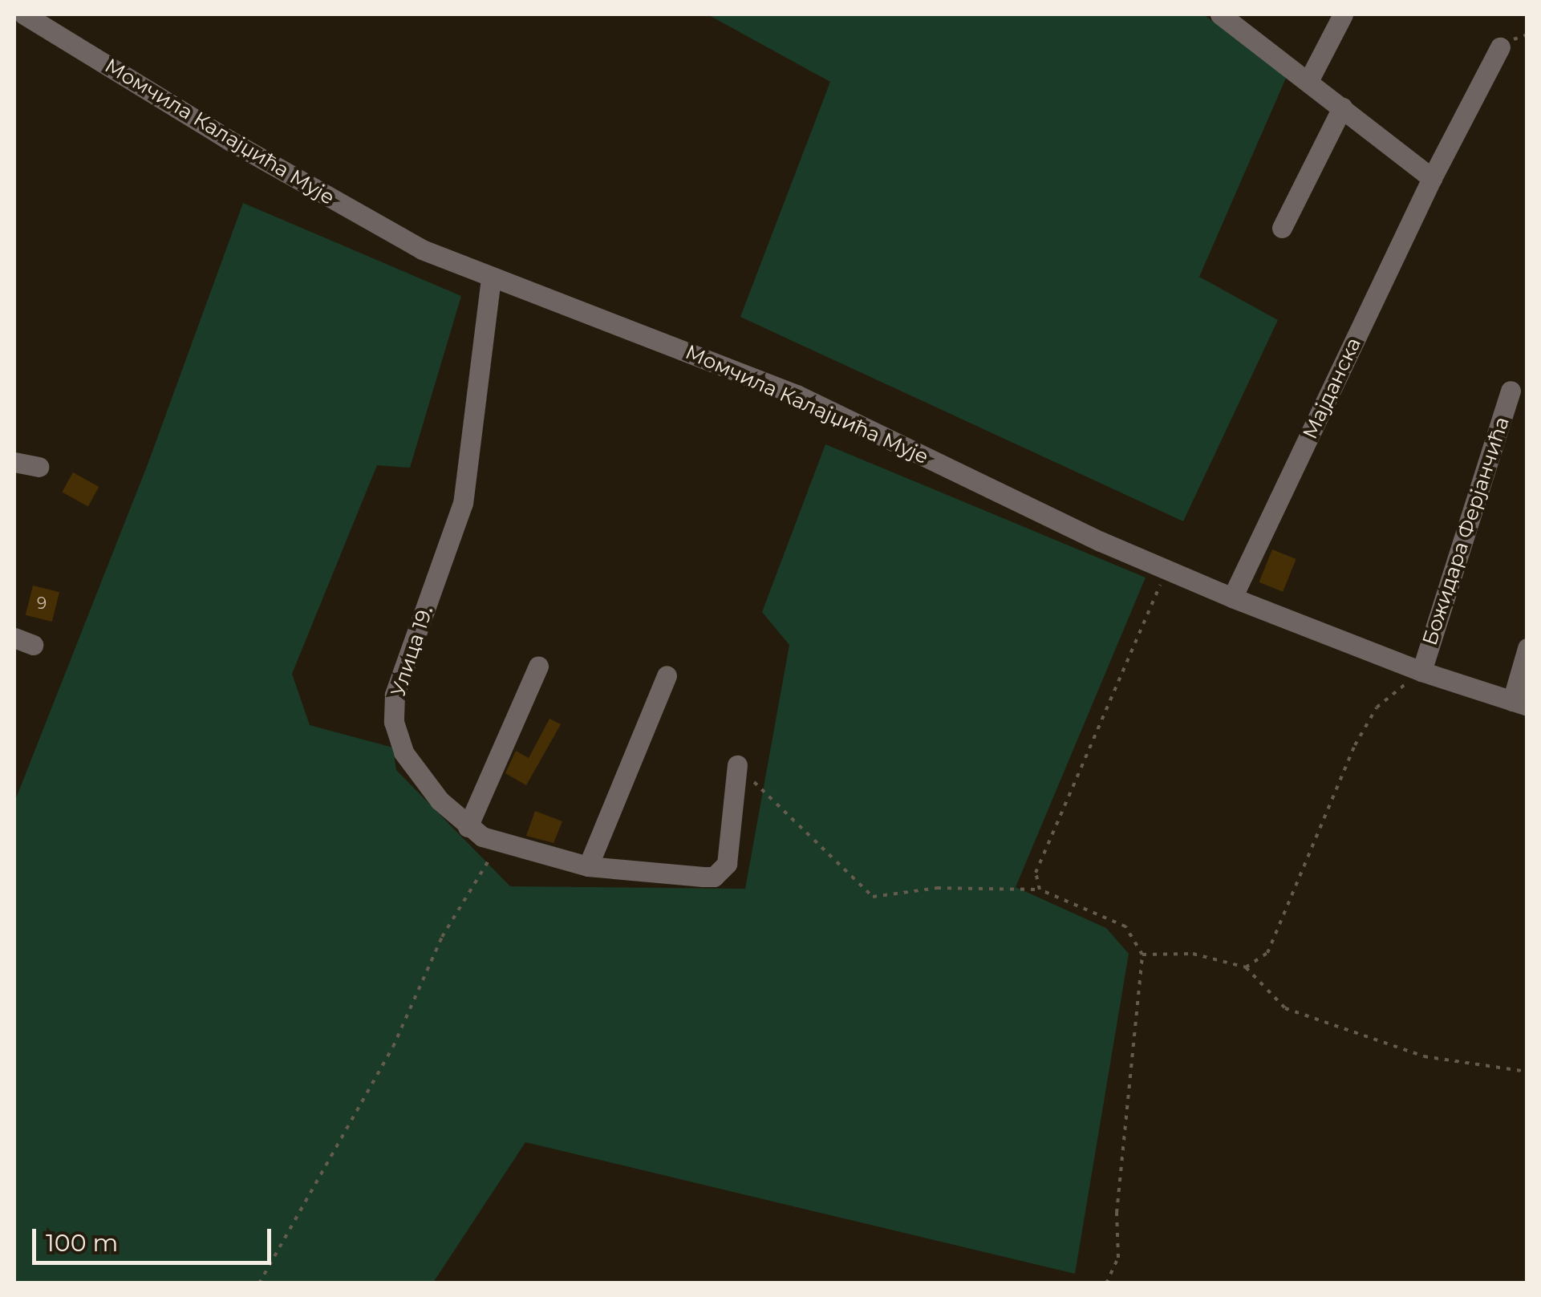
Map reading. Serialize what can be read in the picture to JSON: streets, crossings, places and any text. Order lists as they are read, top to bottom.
{
  "streets": {
    "street": [
      "Момчила Калајџића Мује",
      "Мајданска",
      "Божидара Ферјанчића",
      "Улица 19."
    ]
  },
  "crossings": [
    ["Момчила Калајџића Мује", "Мајданска"],
    ["Момчила Калајџића Мује", "Божидара Ферјанчића"],
    ["Момчила Калајџића Мује", "Улица 19."]
  ],
  "house_numbers": ["9"],
  "scale_bar": "100 m"
}
